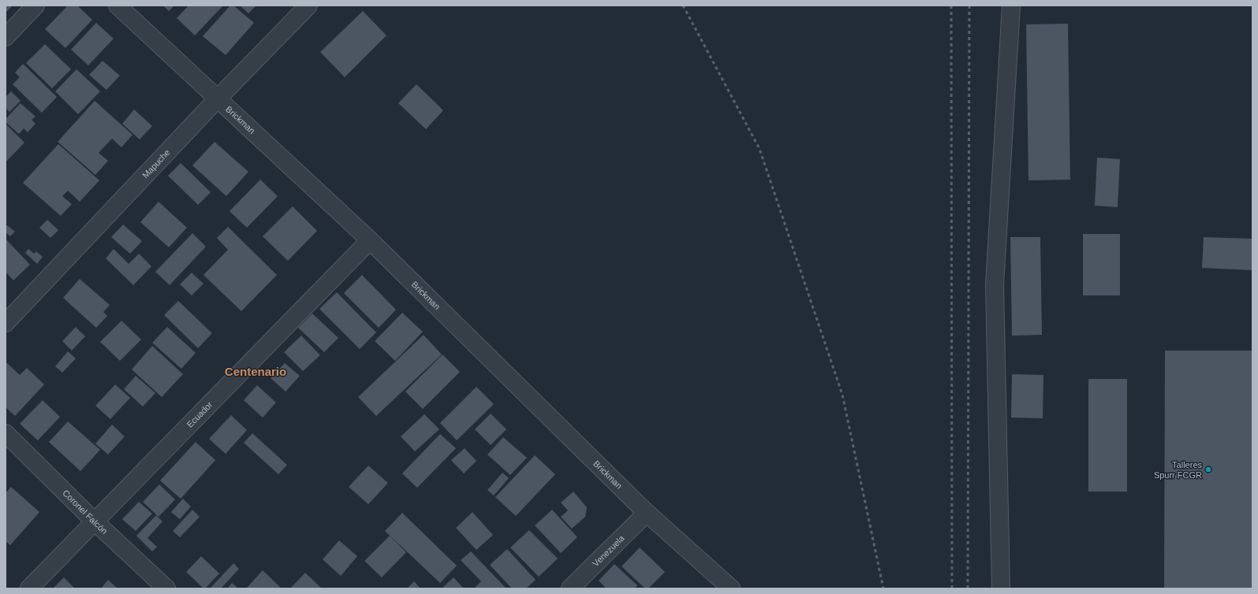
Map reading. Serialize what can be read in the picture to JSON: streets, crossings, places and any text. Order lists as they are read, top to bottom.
{
  "streets": {
    "street": [
      "Brickman",
      "Mapuche",
      "Ecuador",
      "Coronel Falcón",
      "Venezuela"
    ]
  },
  "crossings": [
    ["Brickman", "Mapuche"],
    ["Brickman", "Ecuador"],
    ["Brickman", "Venezuela"],
    ["Ecuador", "Coronel Falcón"]
  ],
  "districts": ["Centenario"],
  "places": ["Talleres Spurr FCGR"]
}
